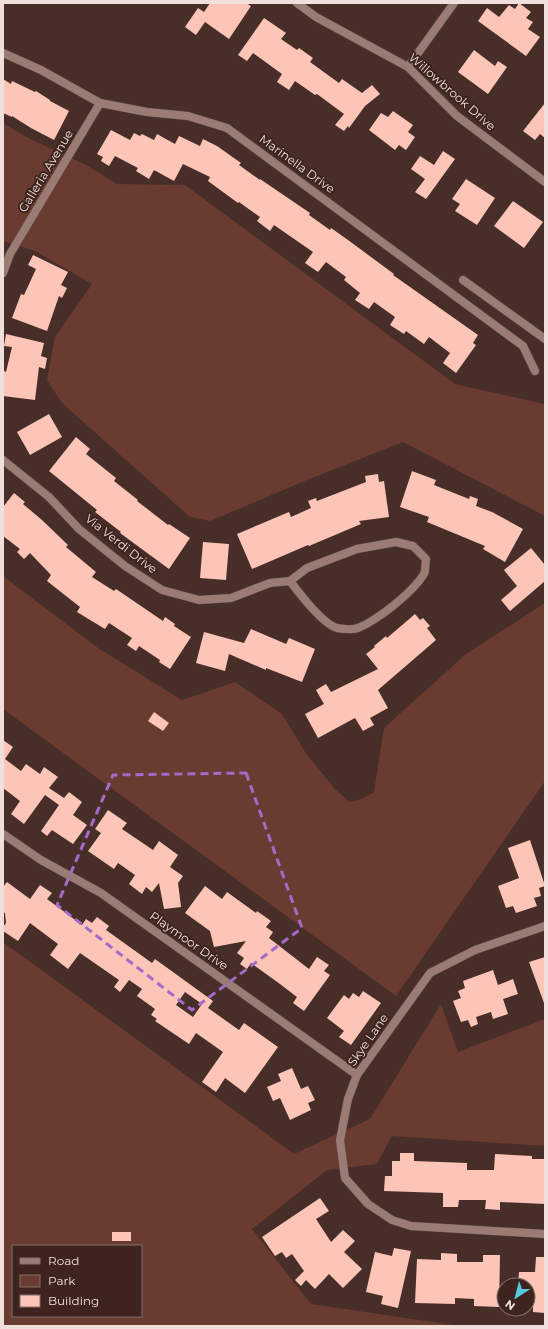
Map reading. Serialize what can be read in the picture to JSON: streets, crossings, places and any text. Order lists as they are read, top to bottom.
{
  "streets": {
    "street": [
      "Willowbrook Drive",
      "Marinella Drive",
      "Galleria Avenue",
      "Via Verdi Drive",
      "Playmoor Drive",
      "Skye Lane"
    ]
  },
  "crossings": [
    ["Marinella Drive", "Galleria Avenue"],
    ["Playmoor Drive", "Skye Lane"]
  ],
  "legend": ["Road", "Park", "Building"],
  "north": "bottom left"
}
